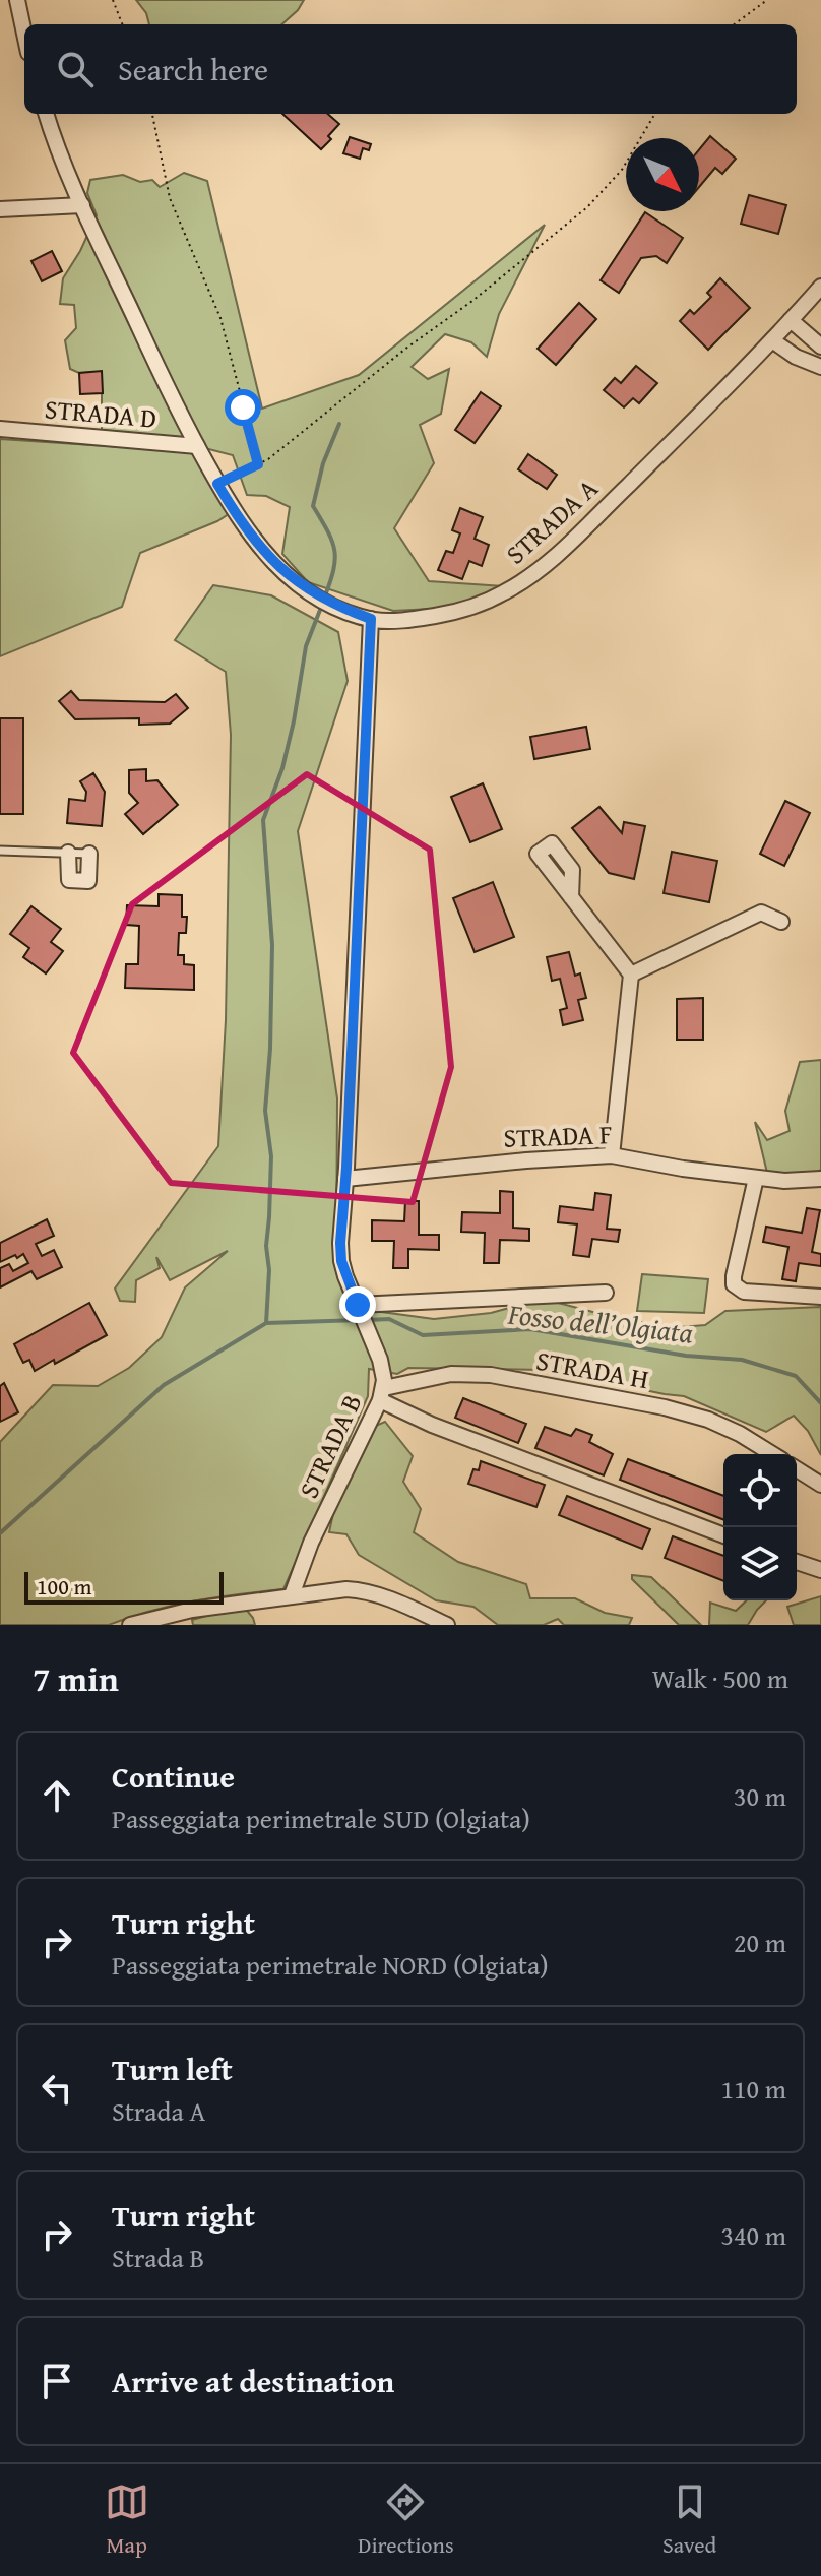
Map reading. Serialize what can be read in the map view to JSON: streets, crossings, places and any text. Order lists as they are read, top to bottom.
{
  "streets": {
    "street": [
      "STRADA D",
      "STRADA A",
      "STRADA F",
      "STRADA H",
      "STRADA B"
    ]
  },
  "crossings": [
    ["STRADA D", "STRADA A"],
    ["STRADA A", "STRADA B"],
    ["STRADA F", "STRADA B"],
    ["STRADA H", "STRADA B"]
  ],
  "water": ["Fosso dell’Olgiata"],
  "scale_bar": "100 m",
  "north": "bottom right",
  "page": {
    "search": "Search here",
    "scale": "100 m",
    "heading": ["7 min", "Walk · 500 m"],
    "list": [
      ["Continue", "Passeggiata perimetrale SUD (Olgiata)", "30 m"],
      ["Turn right", "Passeggiata perimetrale NORD (Olgiata)", "20 m"],
      ["Turn left", "Strada A", "110 m"],
      ["Turn right", "Strada B", "340 m"],
      "Arrive at destination"
    ],
    "nav": ["Map", "Directions", "Saved"]
  }
}
